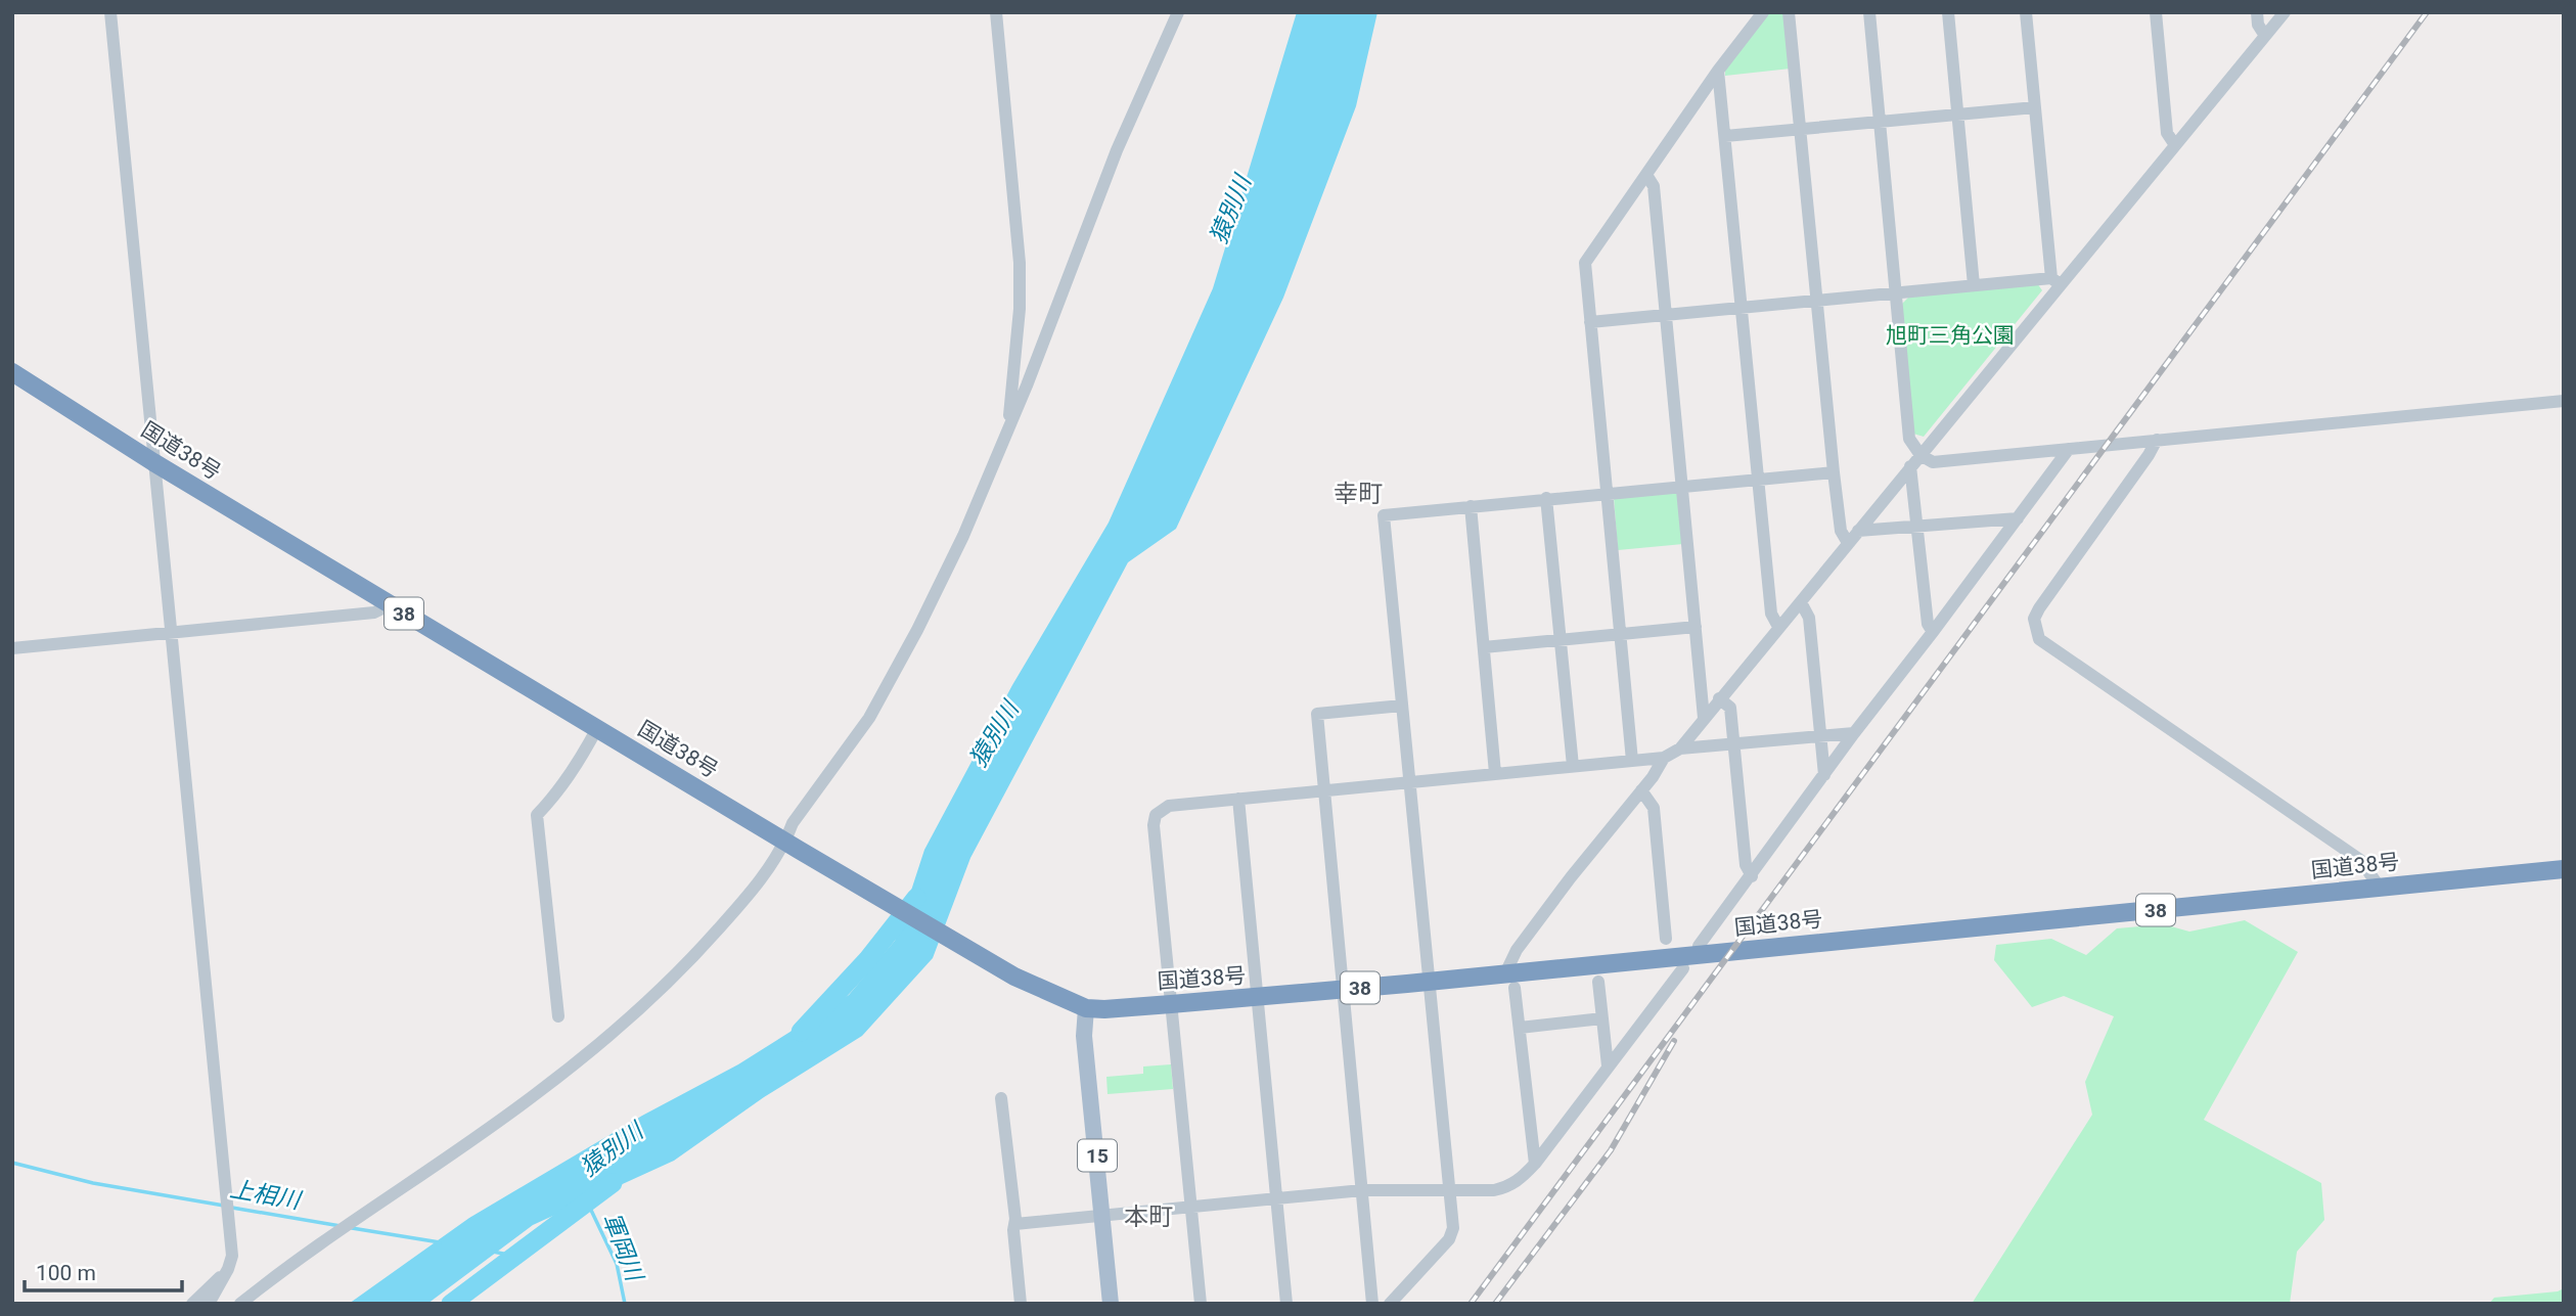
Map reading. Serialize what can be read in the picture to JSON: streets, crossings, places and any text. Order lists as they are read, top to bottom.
{
  "streets": {
    "highway": ["国道38号", "38"],
    "main road": ["15"]
  },
  "crossings": [
    ["国道38号", "15"]
  ],
  "districts": ["幸町", "本町"],
  "water": ["猿別川", "上相川", "軍岡川"],
  "parks": ["旭町三角公園"],
  "scale_bar": "100 m"
}
